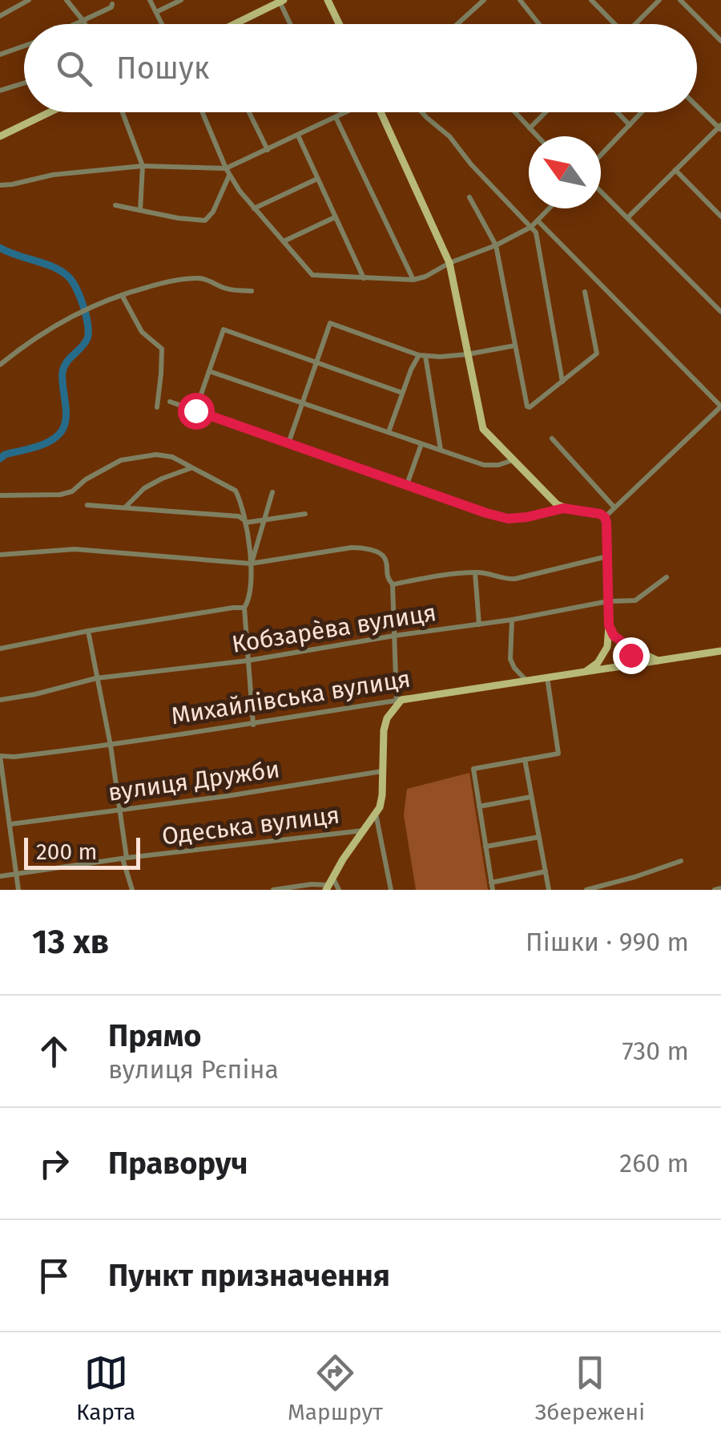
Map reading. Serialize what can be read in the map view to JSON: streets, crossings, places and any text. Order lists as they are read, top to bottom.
{
  "streets": {
    "main road": ["Михайлівська вулиця"],
    "street": ["Кобзарèва вулиця", "вулиця Дружби", "Одеська вулиця"]
  },
  "scale_bar": "200 m",
  "north": "top left",
  "page": {
    "search": "Пошук",
    "scale": "200 m",
    "heading": ["13 хв", "Пішки · 990 m"],
    "list": [
      ["Прямо", "вулиця Рєпіна", "730 m"],
      ["Праворуч", "260 m"],
      "Пункт призначення"
    ],
    "nav": ["Карта", "Маршрут", "Збережені"]
  }
}
